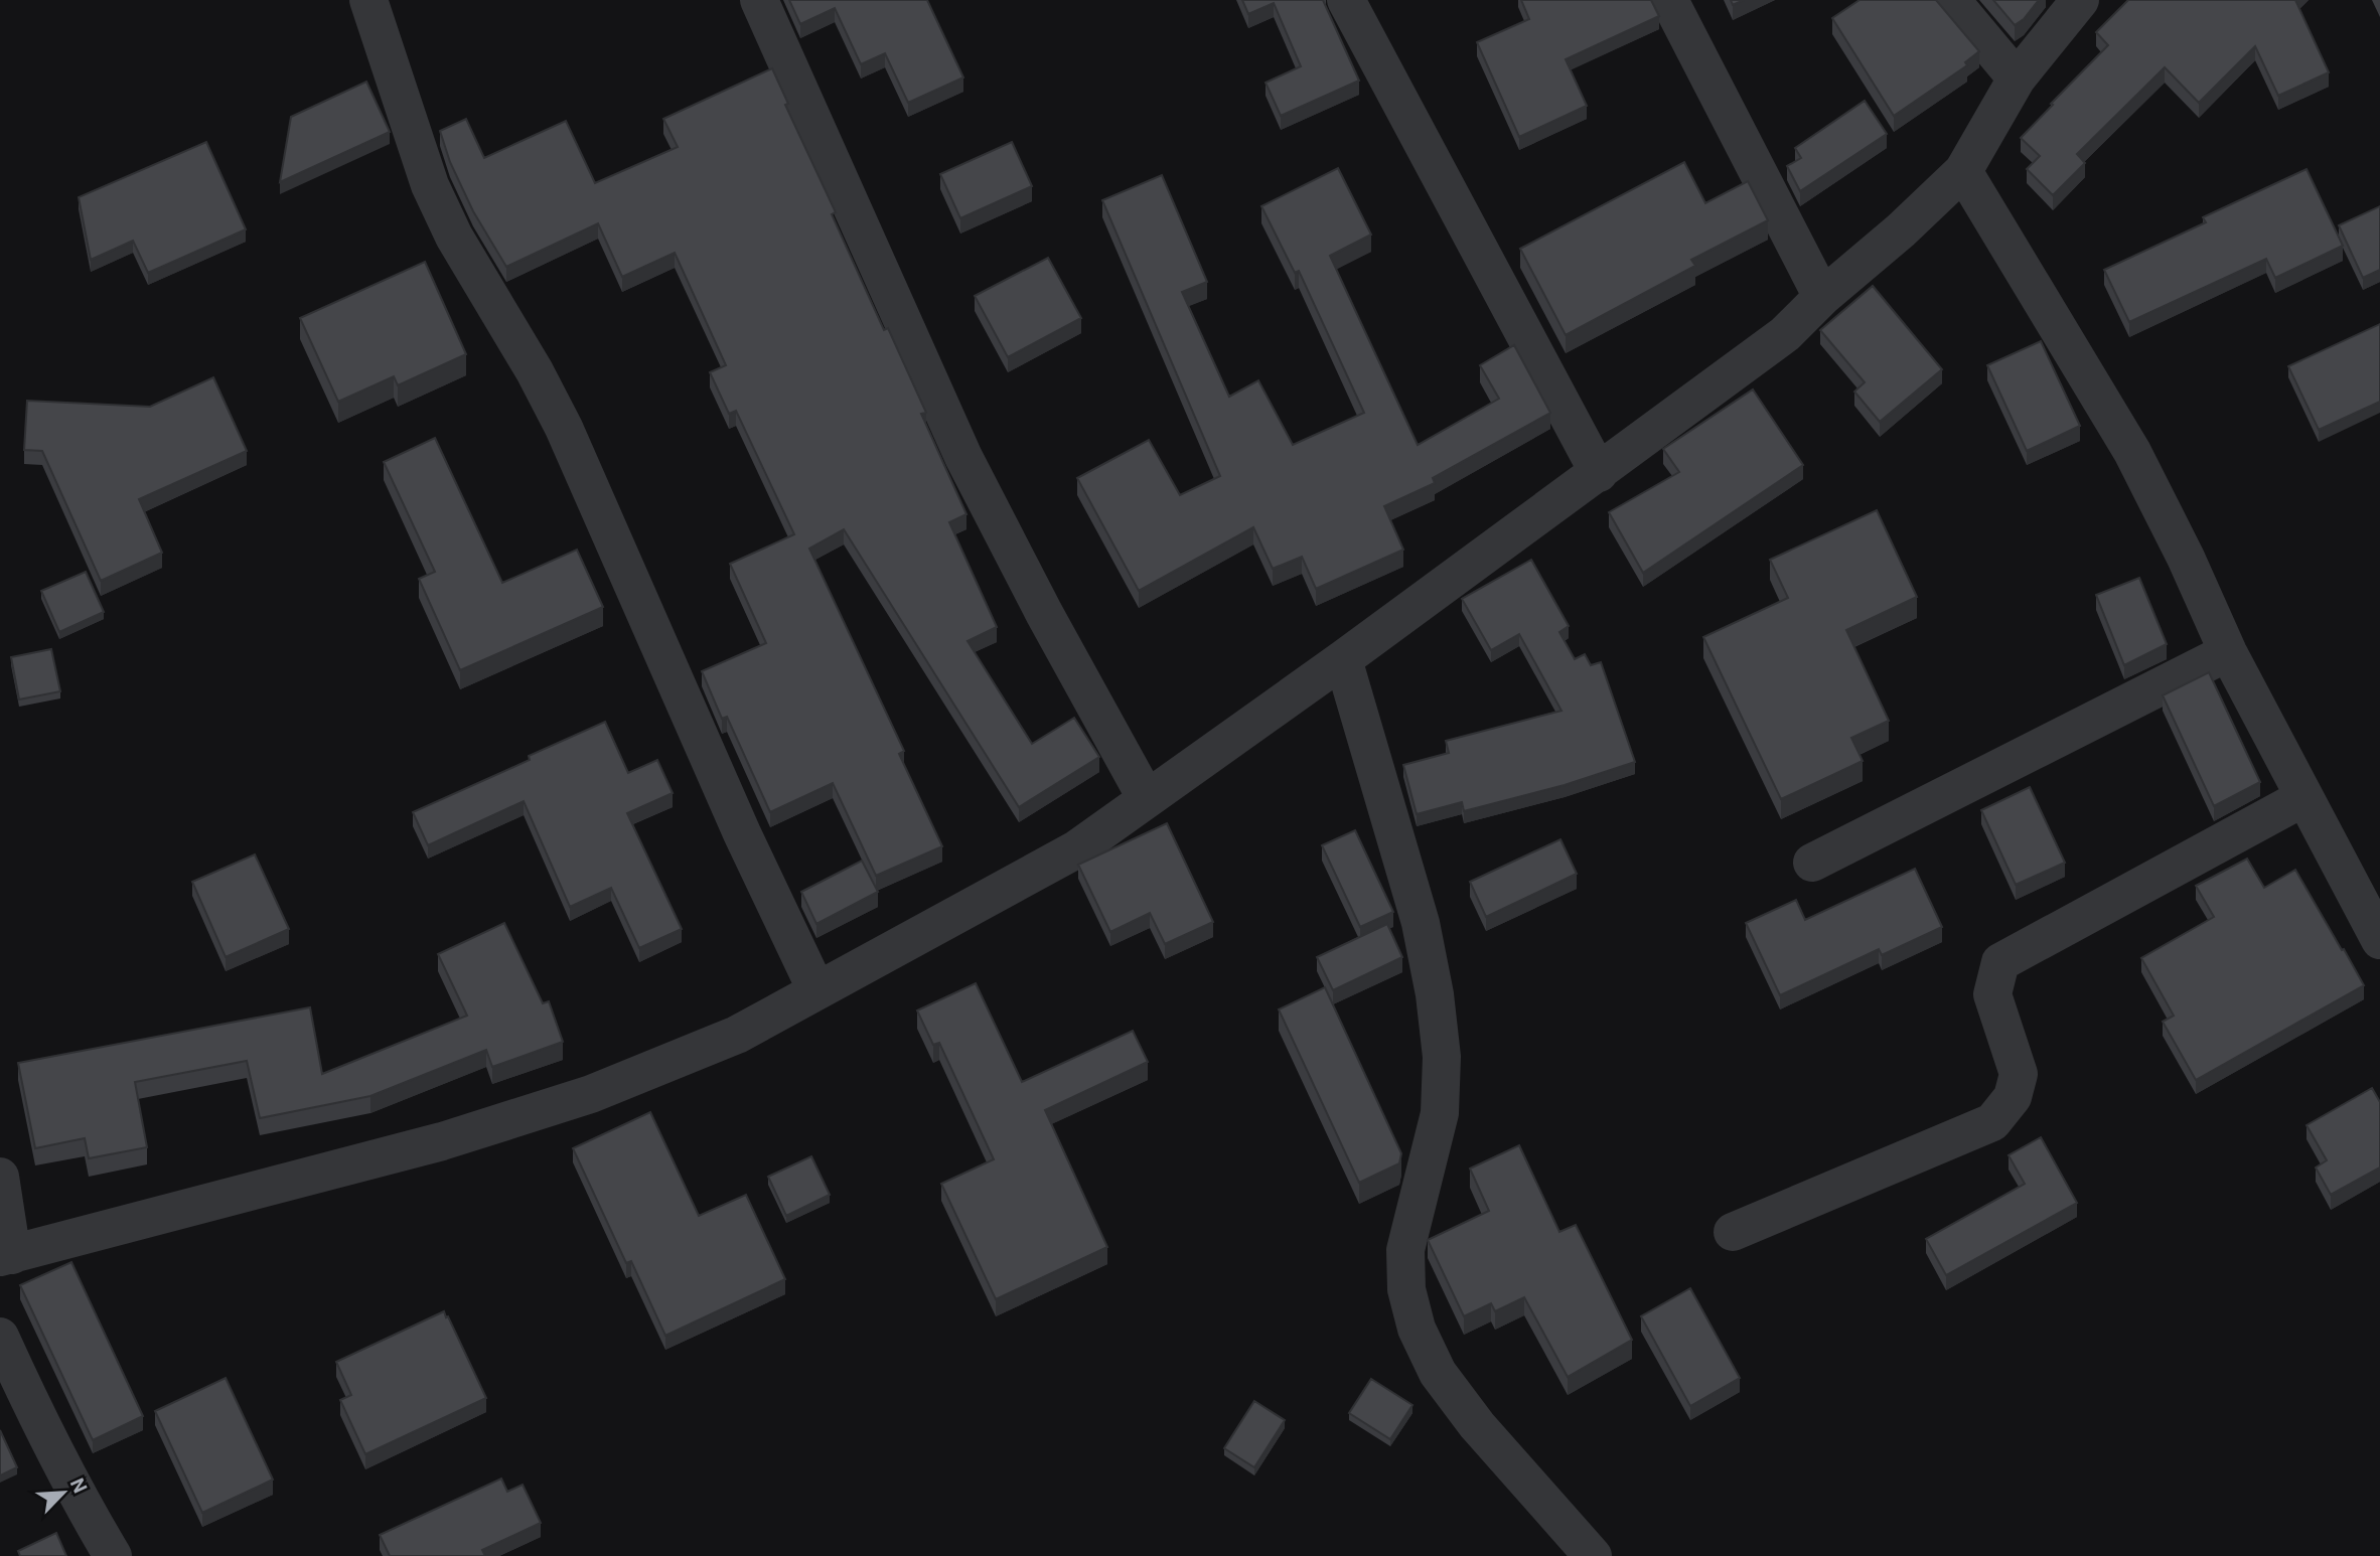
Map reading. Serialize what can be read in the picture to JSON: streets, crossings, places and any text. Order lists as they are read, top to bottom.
{
  "north": "top right"
}
